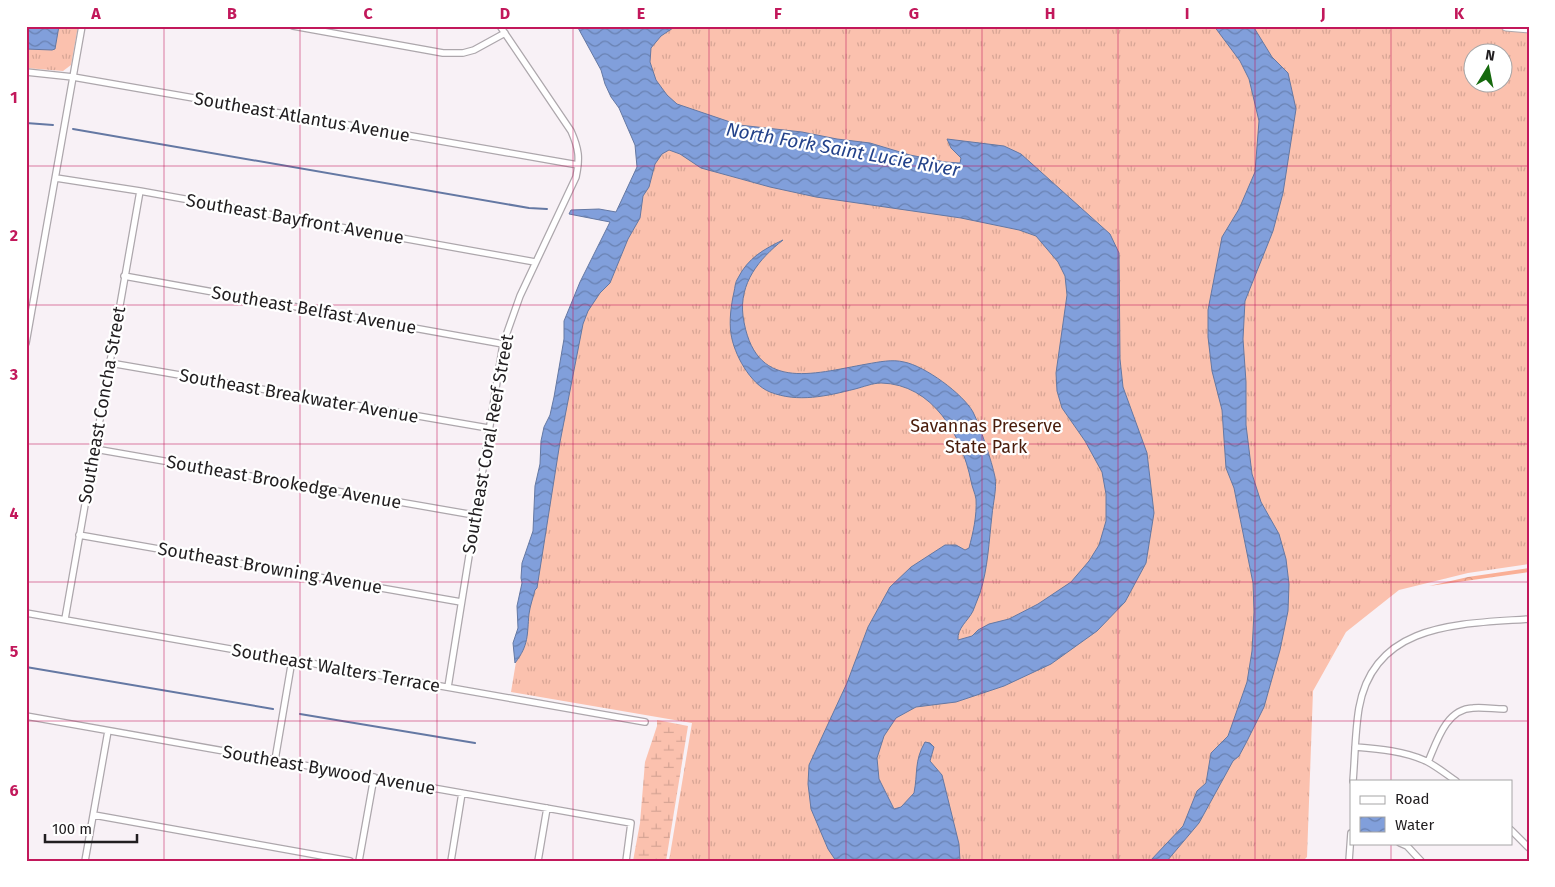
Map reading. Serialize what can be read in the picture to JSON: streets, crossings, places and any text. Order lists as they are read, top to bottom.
{
  "streets": {
    "street": [
      "Southeast Atlantus Avenue",
      "Southeast Bayfront Avenue",
      "Southeast Belfast Avenue",
      "Southeast Breakwater Avenue",
      "Southeast Concha Street",
      "Southeast Coral Reef Street",
      "Southeast Brookedge Avenue",
      "Southeast Browning Avenue",
      "Southeast Walters Terrace",
      "Southeast Bywood Avenue"
    ]
  },
  "crossings": [
    ["Southeast Atlantus Avenue", "Southeast Coral Reef Street"],
    ["Southeast Bayfront Avenue", "Southeast Concha Street"],
    ["Southeast Bayfront Avenue", "Southeast Coral Reef Street"],
    ["Southeast Belfast Avenue", "Southeast Concha Street"],
    ["Southeast Belfast Avenue", "Southeast Coral Reef Street"],
    ["Southeast Breakwater Avenue", "Southeast Concha Street"],
    ["Southeast Breakwater Avenue", "Southeast Coral Reef Street"],
    ["Southeast Concha Street", "Southeast Brookedge Avenue"],
    ["Southeast Concha Street", "Southeast Browning Avenue"],
    ["Southeast Concha Street", "Southeast Walters Terrace"],
    ["Southeast Coral Reef Street", "Southeast Brookedge Avenue"],
    ["Southeast Coral Reef Street", "Southeast Browning Avenue"],
    ["Southeast Coral Reef Street", "Southeast Walters Terrace"]
  ],
  "water": ["North Fork Saint Lucie River"],
  "parks": ["Savannas Preserve State Park"],
  "legend": ["Road", "Water"],
  "scale_bar": "100 m",
  "north": "top",
  "grid": {
    "columns": [
      "A",
      "B",
      "C",
      "D",
      "E",
      "F",
      "G",
      "H",
      "I",
      "J",
      "K"
    ],
    "rows": [
      "1",
      "2",
      "3",
      "4",
      "5",
      "6"
    ]
  }
}
